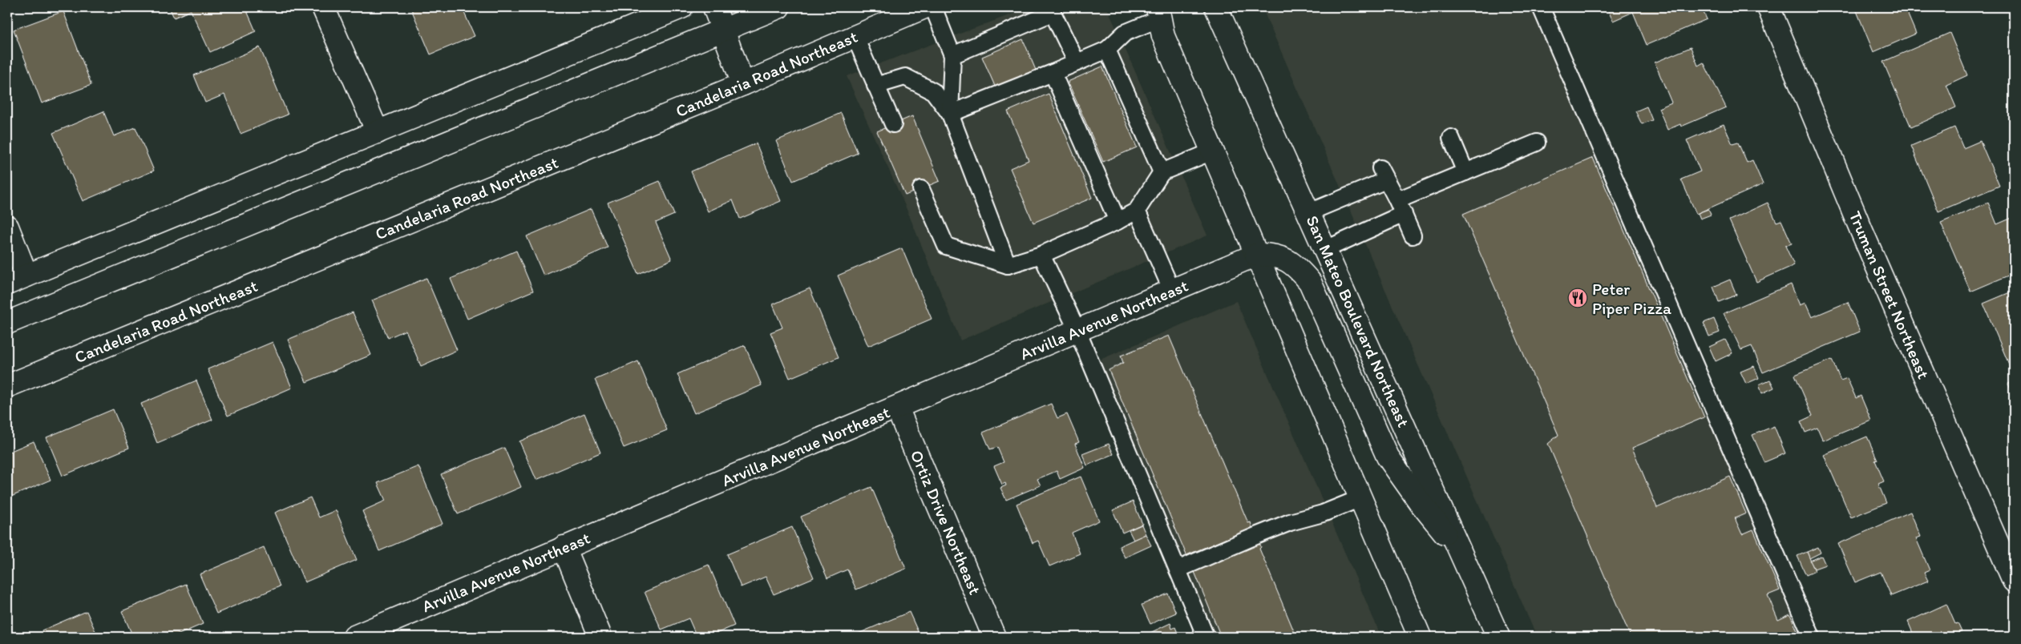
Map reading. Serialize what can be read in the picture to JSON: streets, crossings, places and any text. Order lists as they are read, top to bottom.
{
  "streets": {
    "main road": [
      "Candelaria Road Northeast",
      "Truman Street Northeast",
      "Arvilla Avenue Northeast",
      "San Mateo Boulevard Northeast",
      "Ortiz Drive Northeast"
    ]
  },
  "crossings": [
    ["Arvilla Avenue Northeast", "Ortiz Drive Northeast"]
  ],
  "places": {
    "restaurant": ["Peter Piper Pizza"]
  }
}
